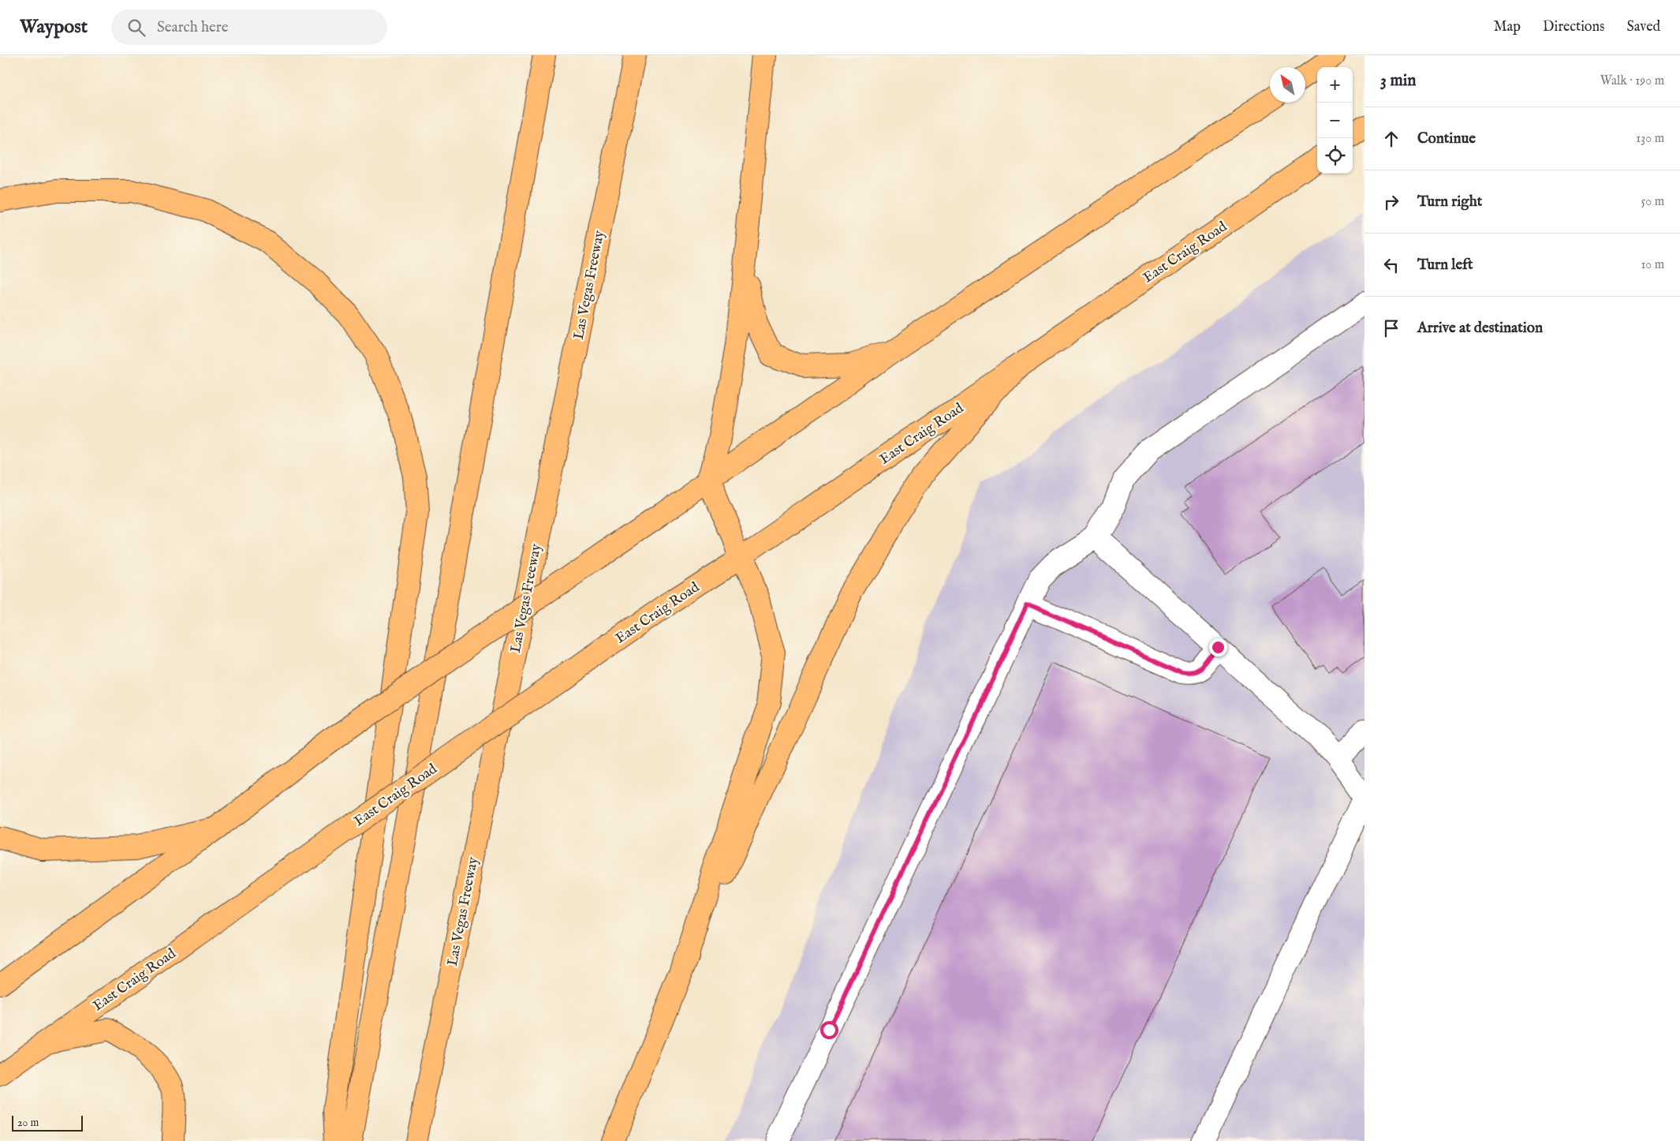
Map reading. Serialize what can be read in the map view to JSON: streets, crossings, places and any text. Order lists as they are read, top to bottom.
{
  "streets": {
    "main road": ["East Craig Road", "Las Vegas Freeway"]
  },
  "scale_bar": "20 m",
  "north": "top left",
  "page": {
    "header": "Waypost",
    "search": "Search here",
    "nav": ["Map", "Directions", "Saved"],
    "heading": ["3 min", "Walk · 190 m"],
    "map_buttons": ["+", "−"],
    "list": [
      ["Continue", "130 m"],
      ["Turn right", "50 m"],
      ["Turn left", "10 m"],
      "Arrive at destination"
    ],
    "scale": "20 m"
  }
}
